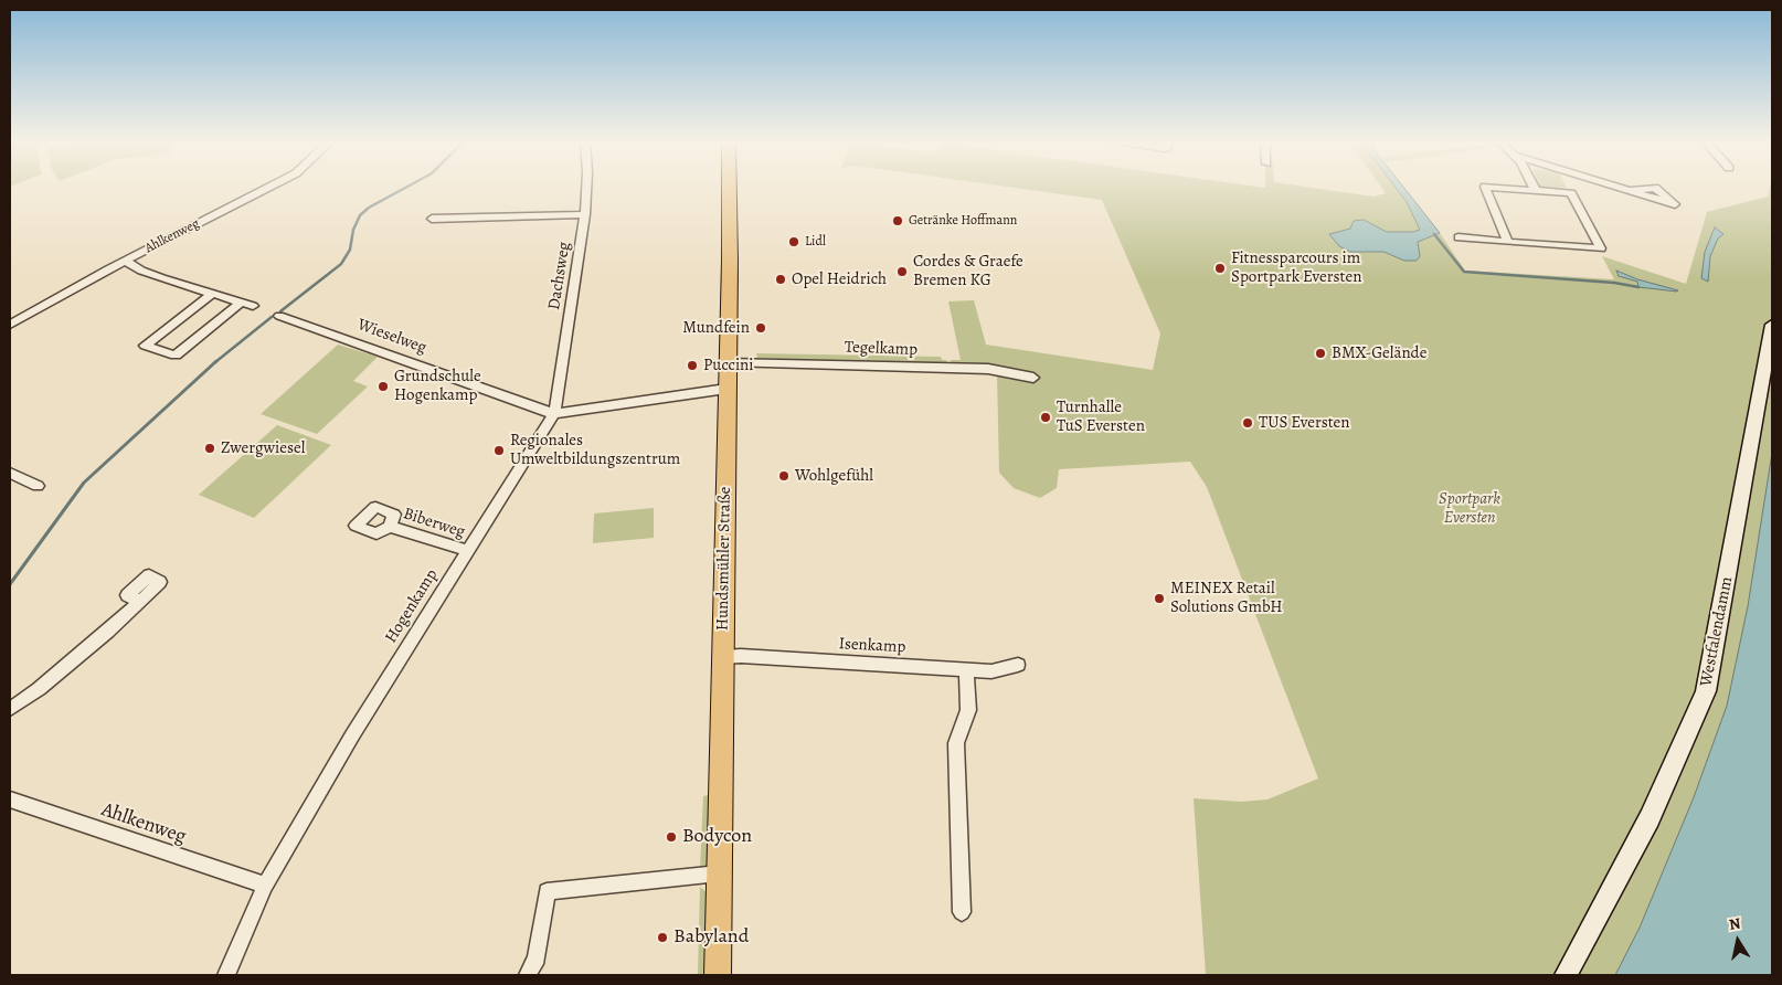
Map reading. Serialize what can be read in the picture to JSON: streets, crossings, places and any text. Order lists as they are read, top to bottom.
{
  "streets": {
    "main road": ["Hundsmühler Straße"],
    "street": [
      "Ahlkenweg",
      "Dachsweg",
      "Wieselweg",
      "Tegelkamp",
      "Biberweg",
      "Hogenkamp",
      "Westfalendamm",
      "Isenkamp"
    ]
  },
  "crossings": [
    ["Ahlkenweg", "Hogenkamp"],
    ["Dachsweg", "Wieselweg"],
    ["Dachsweg", "Hogenkamp"],
    ["Wieselweg", "Hogenkamp"],
    ["Tegelkamp", "Hundsmühler Straße"],
    ["Biberweg", "Hogenkamp"],
    ["Hundsmühler Straße", "Isenkamp"]
  ],
  "parks": ["Sportpark Eversten"],
  "places": [
    "Getränke Hoffmann",
    "Lidl",
    "Fitnessparcours im Sportpark Eversten",
    "Cordes & Graefe Bremen KG",
    "Opel Heidrich",
    "Mundfein",
    "BMX-Gelände",
    "Puccini",
    "Grundschule Hogenkamp",
    "Turnhalle TuS Eversten",
    "TUS Eversten",
    "Zwergwiesel",
    "Regionales Umweltbildungszentrum",
    "Wohlgefühl",
    "MEINEX Retail Solutions GmbH",
    "Bodycon",
    "Babyland"
  ],
  "north": "top"
}
